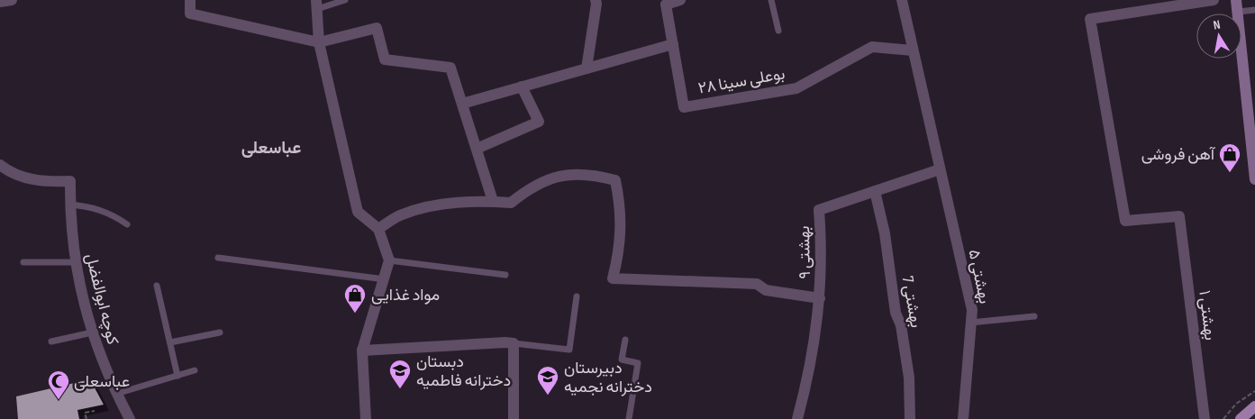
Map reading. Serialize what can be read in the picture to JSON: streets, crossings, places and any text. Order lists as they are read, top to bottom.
{
  "streets": {
    "street": [
      "بوعلی سینا ۲۸",
      "بهشتی ۹",
      "بهشتی ۵",
      "کوچه ابوالفضل",
      "بهشتی 7",
      "بهشتی ۱"
    ]
  },
  "crossings": [
    ["بوعلی سینا ۲۸", "بهشتی ۵"],
    ["بهشتی ۹", "بهشتی ۵"],
    ["بهشتی ۹", "بهشتی 7"]
  ],
  "districts": ["عباسعلی"],
  "places": {
    "shop": ["آهن فروشی", "مواد غذایی"],
    "school or university": ["دبستان دخترانه فاطمیه", "دبیرستان دخترانه نجمیه"],
    "mosque": ["عباسعلی"]
  },
  "north": "top"
}
